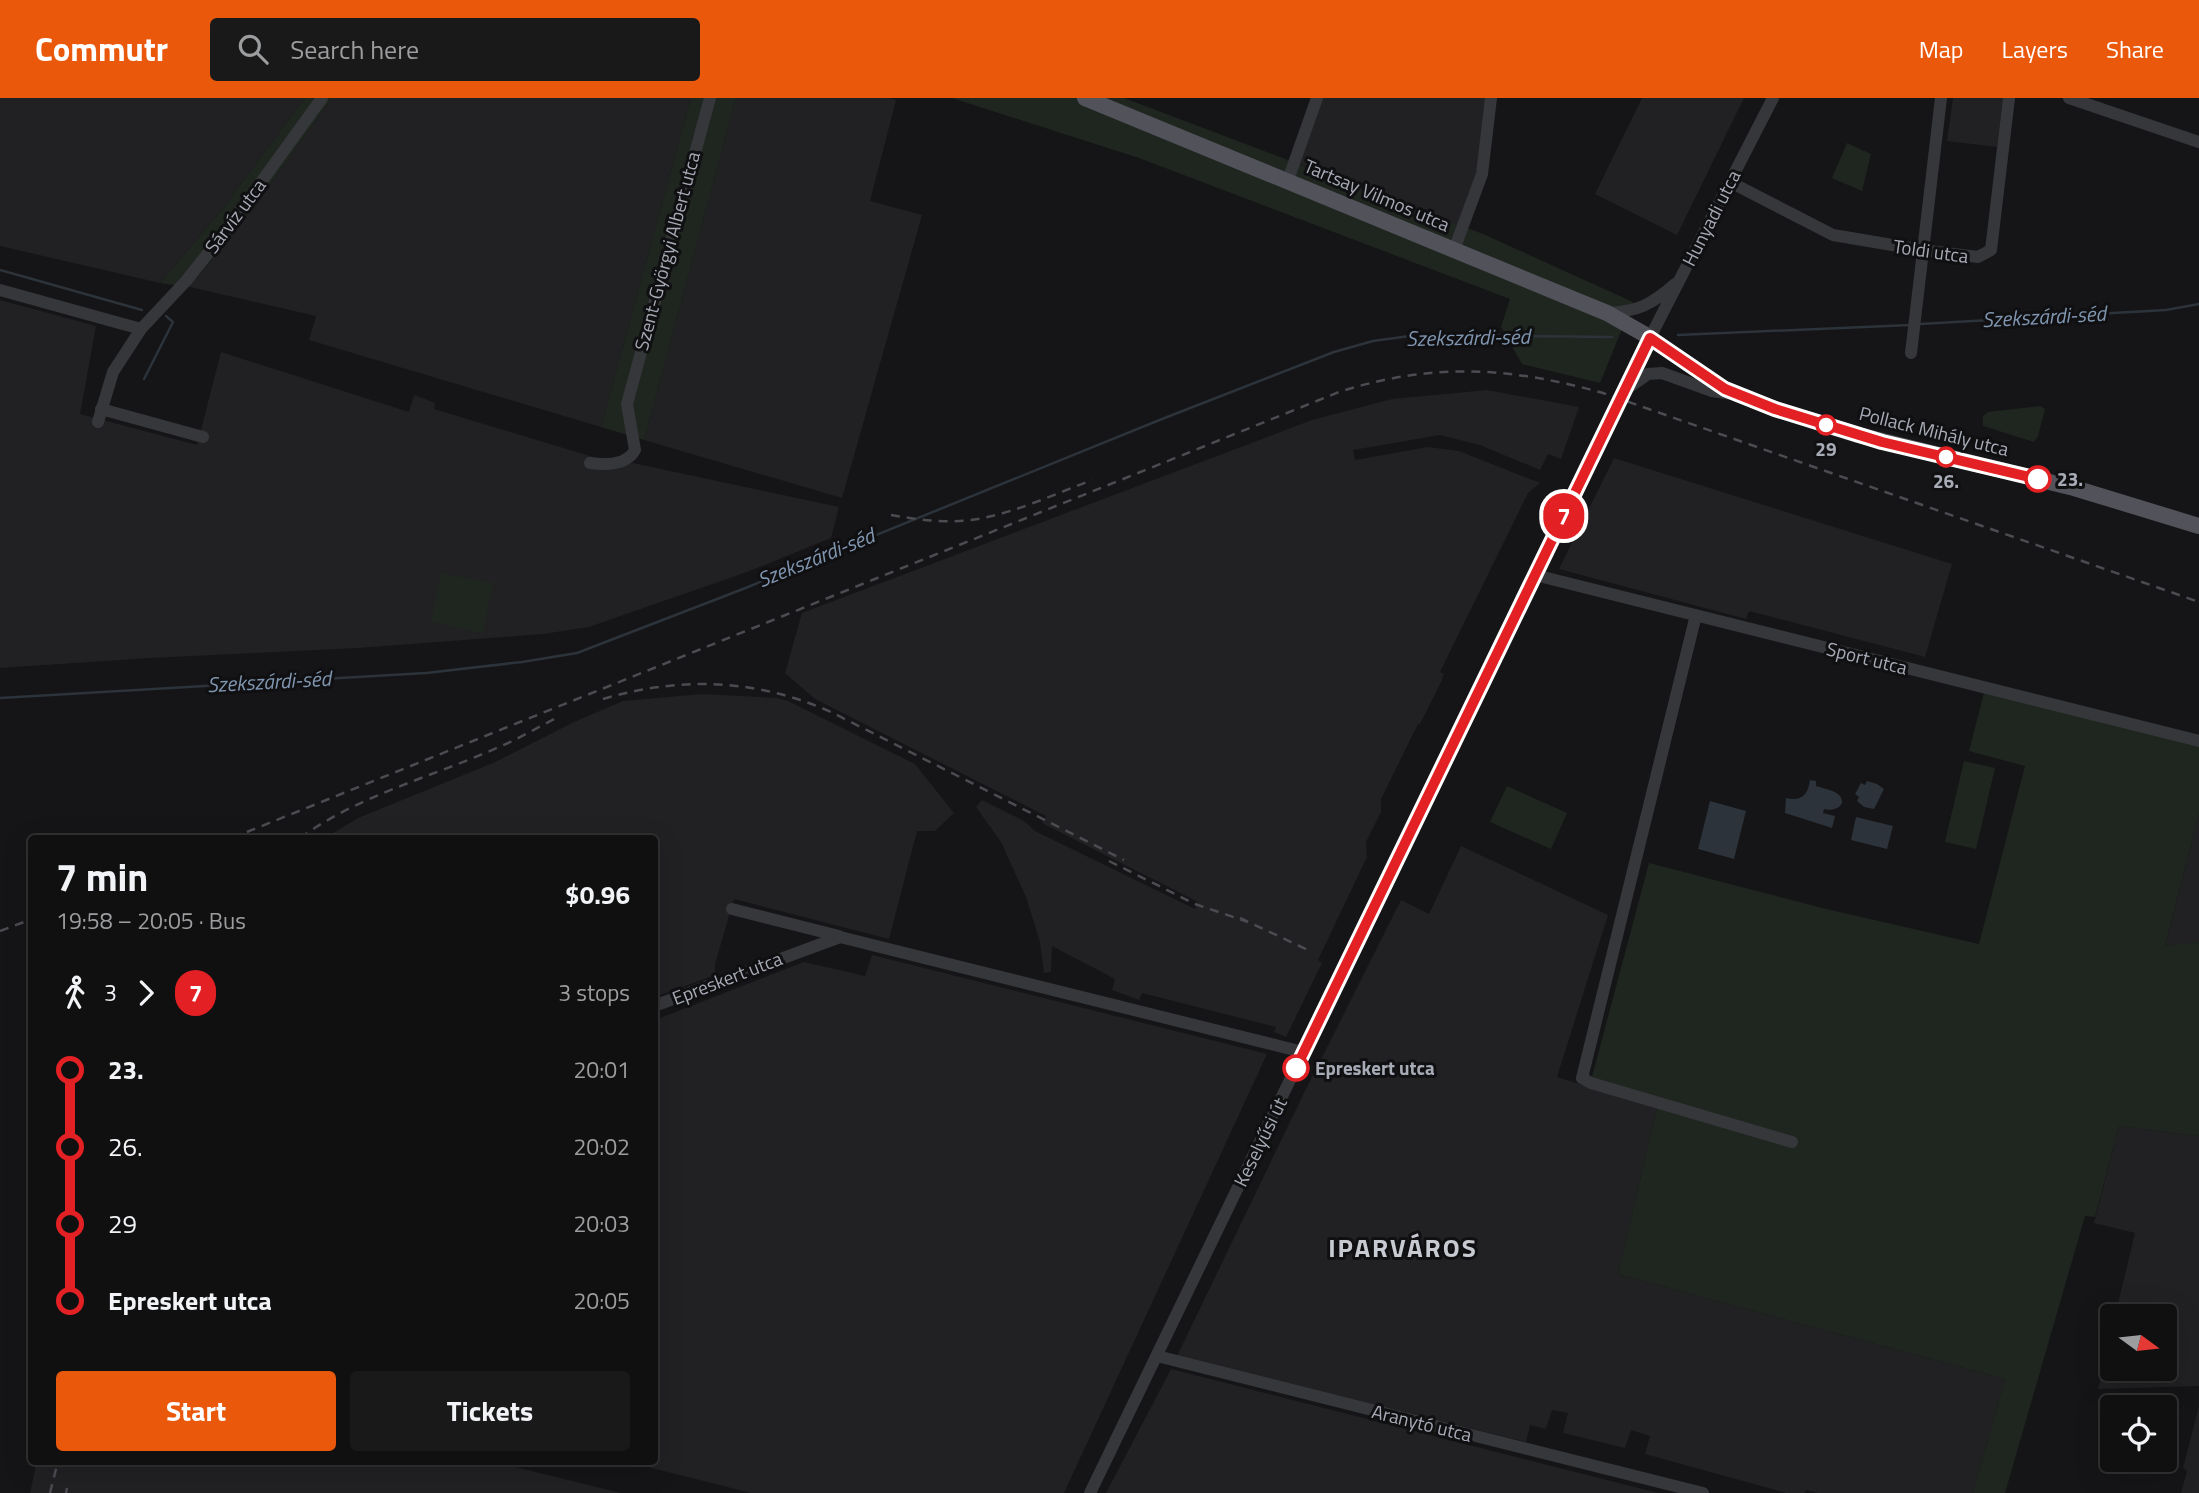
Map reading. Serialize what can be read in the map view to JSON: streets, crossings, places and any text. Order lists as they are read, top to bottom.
{
  "streets": {
    "main road": ["Tartsay Vilmos utca", "Pollack Mihály utca"],
    "street": [
      "Sárvíz utca",
      "Hunyadi utca",
      "Szent-Györgyi Albert utca",
      "Toldi utca",
      "Sport utca",
      "Epreskert utca",
      "Keselyűsi út",
      "Aranytó utca"
    ]
  },
  "crossings": [
    ["Tartsay Vilmos utca", "Hunyadi utca"],
    ["Tartsay Vilmos utca", "Pollack Mihály utca"],
    ["Tartsay Vilmos utca", "Keselyűsi út"],
    ["Hunyadi utca", "Toldi utca"],
    ["Hunyadi utca", "Pollack Mihály utca"],
    ["Hunyadi utca", "Keselyűsi út"],
    ["Pollack Mihály utca", "Keselyűsi út"],
    ["Sport utca", "Keselyűsi út"],
    ["Epreskert utca", "Keselyűsi út"],
    ["Keselyűsi út", "Aranytó utca"]
  ],
  "districts": ["IPARVÁROS"],
  "water": ["Szekszárdi-séd"],
  "places": [
    "29",
    "26.",
    "23.",
    "Epreskert utca"
  ],
  "lines": ["bus line 7"],
  "north": "right",
  "page": {
    "header": "Commutr",
    "search": "Search here",
    "nav": ["Map", "Layers", "Share"],
    "on_map": "7",
    "heading": ["7 min", "19:58 – 20:05 · Bus", "$0.96"],
    "legs": ["3", "7", "3 stops"],
    "list": [
      {
        "name": "23.",
        "value": "20:01"
      },
      {
        "name": "26.",
        "value": "20:02"
      },
      {
        "name": "29",
        "value": "20:03"
      },
      {
        "name": "Epreskert utca",
        "value": "20:05"
      }
    ],
    "buttons": ["Start", "Tickets"]
  }
}
